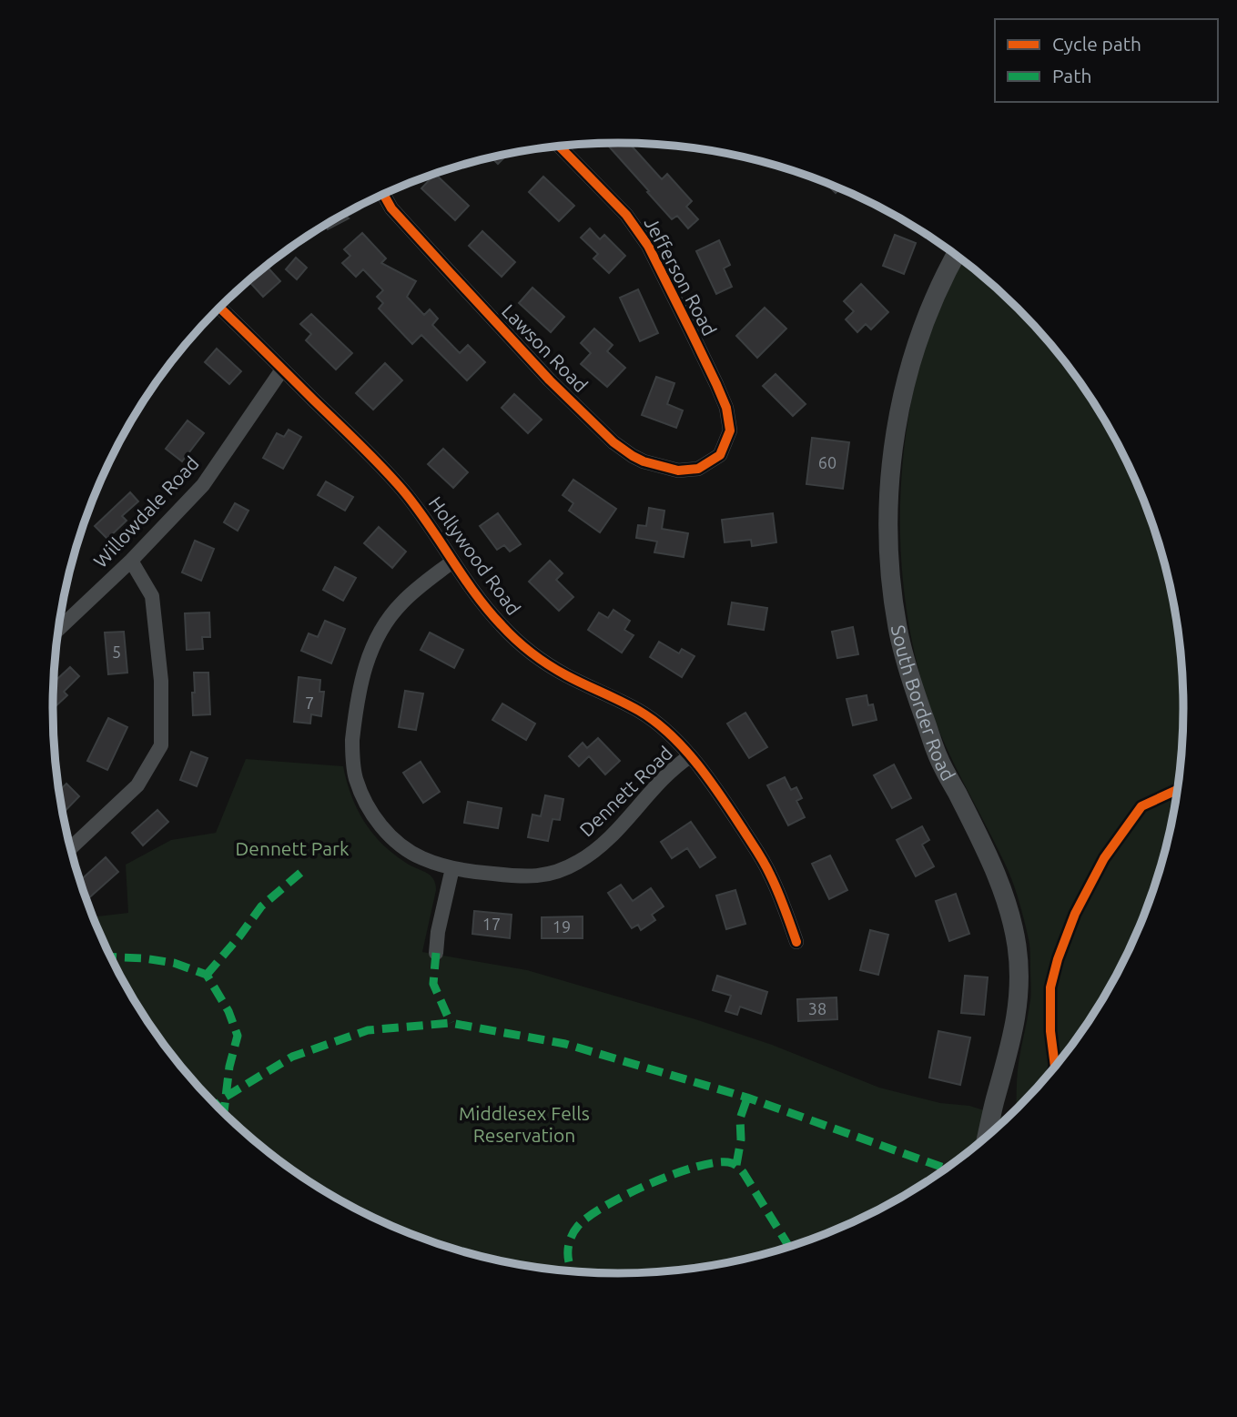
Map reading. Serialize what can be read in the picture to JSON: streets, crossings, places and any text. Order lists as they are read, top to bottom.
{
  "streets": {
    "main road": ["South Border Road"],
    "street": [
      "Jefferson Road",
      "Lawson Road",
      "Willowdale Road",
      "Hollywood Road",
      "Dennett Road"
    ]
  },
  "crossings": [
    ["Jefferson Road", "Lawson Road"],
    ["Willowdale Road", "Hollywood Road"],
    ["Hollywood Road", "Dennett Road"]
  ],
  "parks": ["Dennett Park", "Middlesex Fells Reservation"],
  "house_numbers": [
    "60",
    "5",
    "7",
    "17",
    "19",
    "38"
  ],
  "legend": ["Cycle path", "Path"]
}
